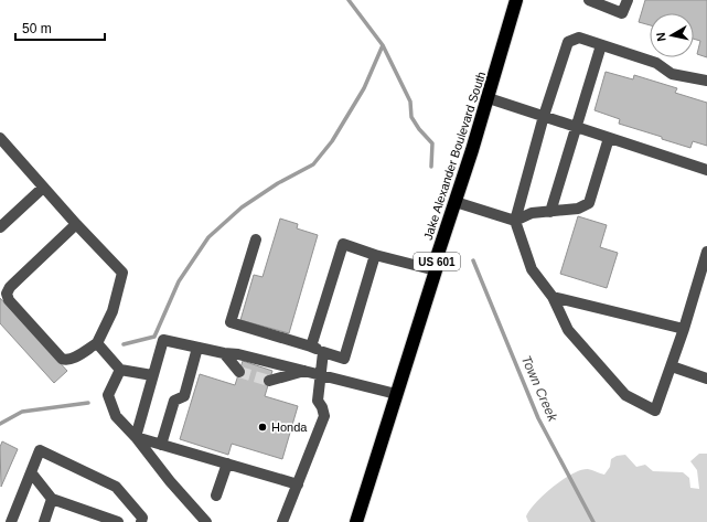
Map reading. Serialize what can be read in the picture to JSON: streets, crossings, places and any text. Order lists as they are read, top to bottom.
{
  "streets": {
    "highway": ["Jake Alexander Boulevard South", "US 601"]
  },
  "water": ["Town Creek"],
  "places": ["Honda"],
  "scale_bar": "50 m",
  "north": "left"
}
